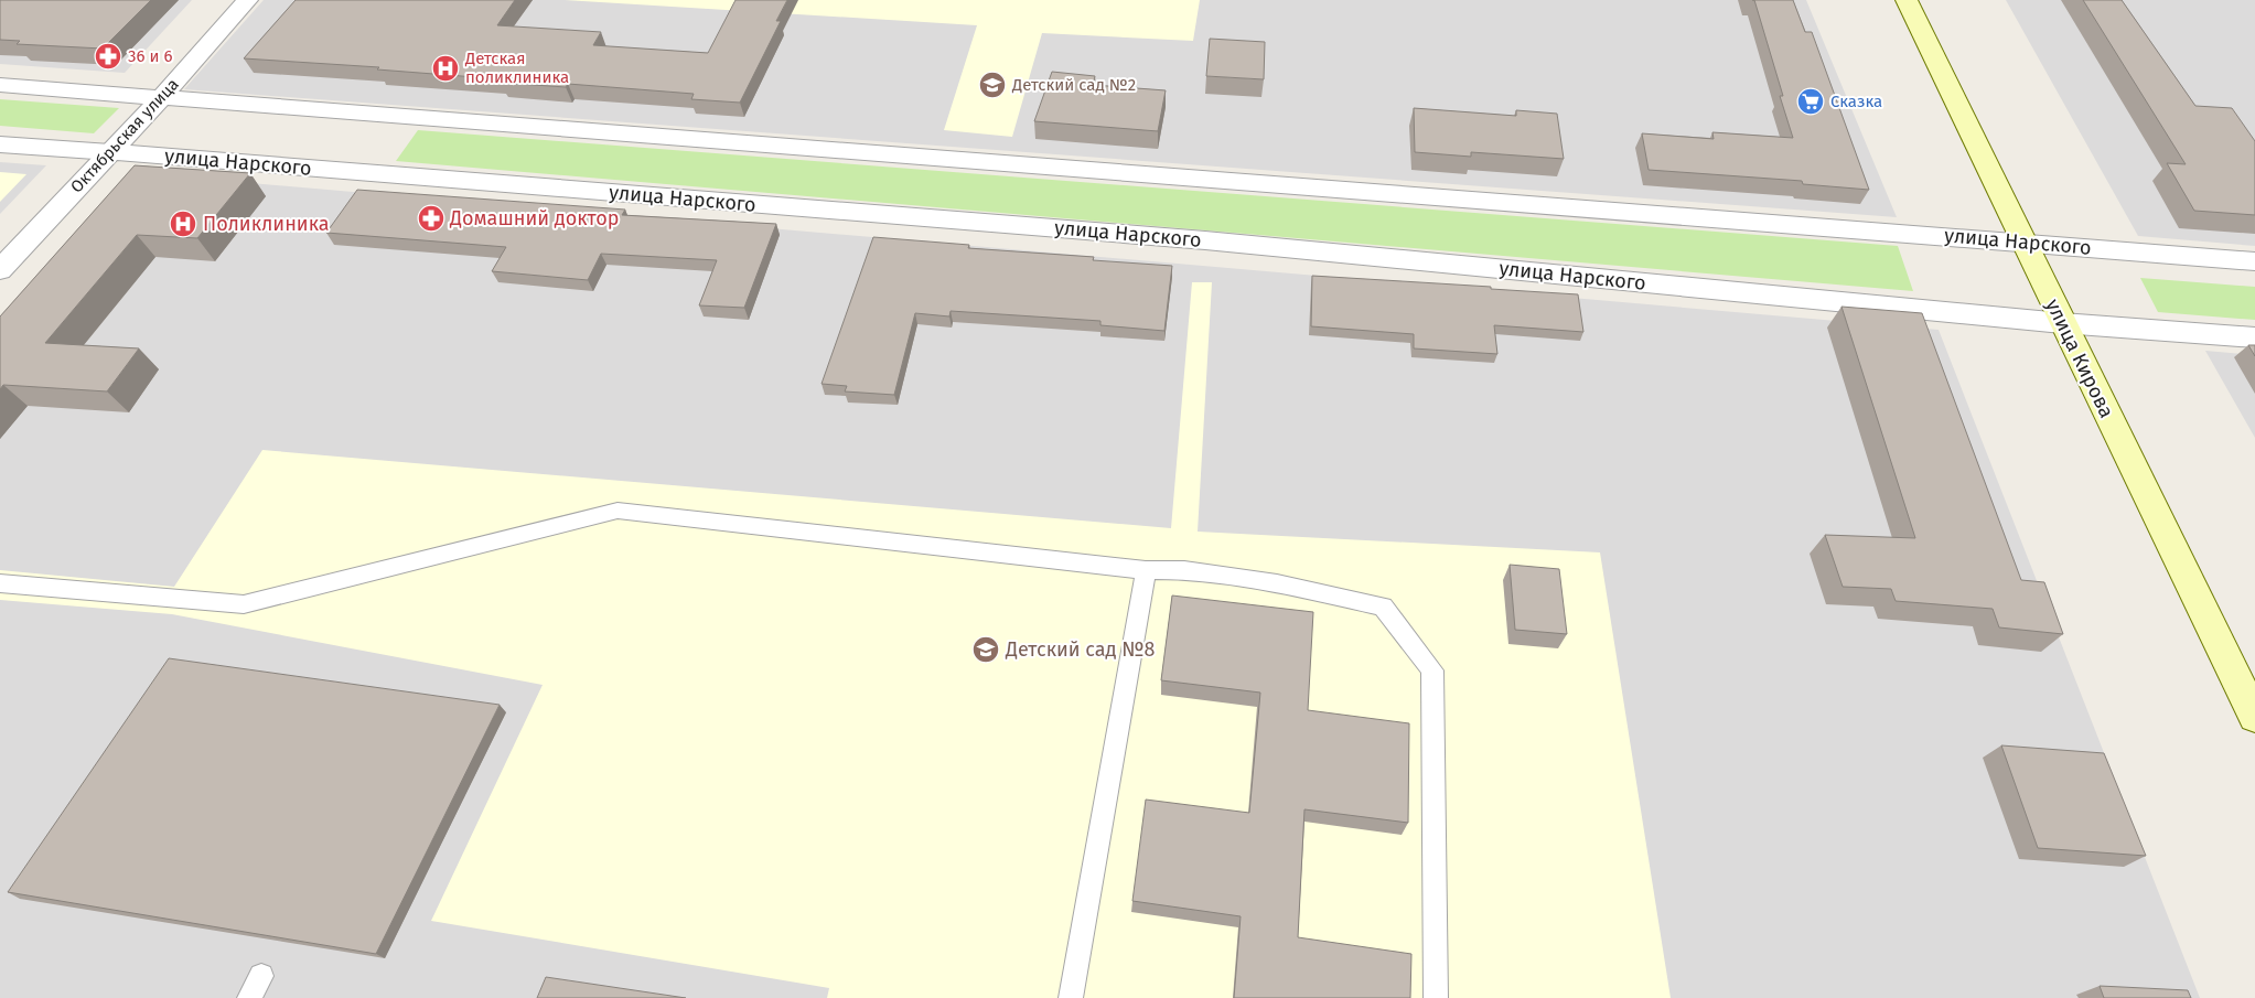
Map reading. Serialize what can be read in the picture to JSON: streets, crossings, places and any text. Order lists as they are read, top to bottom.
{
  "streets": {
    "main road": ["улица Кирова"],
    "street": ["Октябрьская улица", "улица Нарского"]
  },
  "crossings": [
    ["Октябрьская улица", "улица Нарского"],
    ["улица Нарского", "улица Кирова"]
  ],
  "places": {
    "pharmacy": ["36 и 6", "Домашний доктор"],
    "hospital": ["Детская поликлиника", "Поликлиника"],
    "school or university": ["Детский сад №2", "Детский сад №8"],
    "supermarket": ["Сказка"]
  }
}
